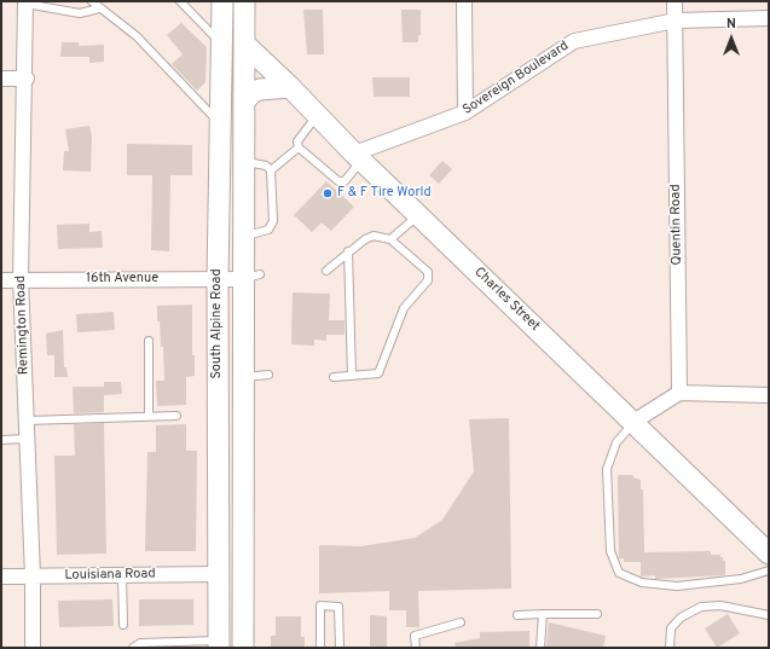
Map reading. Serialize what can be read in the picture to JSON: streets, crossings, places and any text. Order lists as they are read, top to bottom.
{
  "streets": {
    "main road": ["Charles Street", "South Alpine Road"],
    "street": [
      "Sovereign Boulevard",
      "Quentin Road",
      "16th Avenue",
      "Remington Road",
      "Louisiana Road"
    ]
  },
  "crossings": [
    ["Sovereign Boulevard", "Quentin Road"],
    ["Sovereign Boulevard", "Charles Street"],
    ["16th Avenue", "South Alpine Road"],
    ["16th Avenue", "Remington Road"],
    ["Charles Street", "South Alpine Road"],
    ["South Alpine Road", "Louisiana Road"],
    ["Remington Road", "Louisiana Road"]
  ],
  "places": ["F & F Tire World"],
  "north": "top"
}
